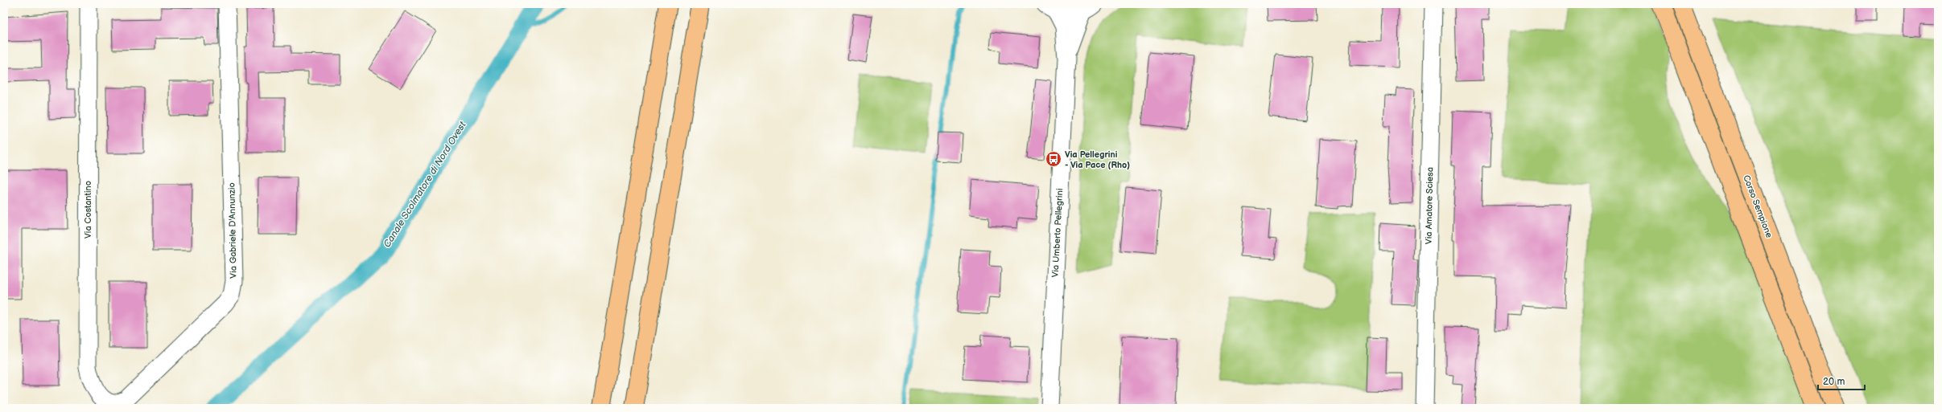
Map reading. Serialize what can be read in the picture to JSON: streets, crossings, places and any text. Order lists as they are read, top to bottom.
{
  "streets": {
    "highway": ["Corso Sempione"],
    "street": [
      "Via Amatore Sciesa",
      "Via Costantino",
      "Via Gabriele D'Annunzio",
      "Via Umberto Pellegrini"
    ]
  },
  "crossings": [
    ["Via Costantino", "Via Gabriele D'Annunzio"]
  ],
  "water": ["Canale Scolmatore di Nord Ovest"],
  "places": {
    "bus stop": ["Via Pellegrini - Via Pace (Rho)"]
  },
  "scale_bar": "20 m"
}
